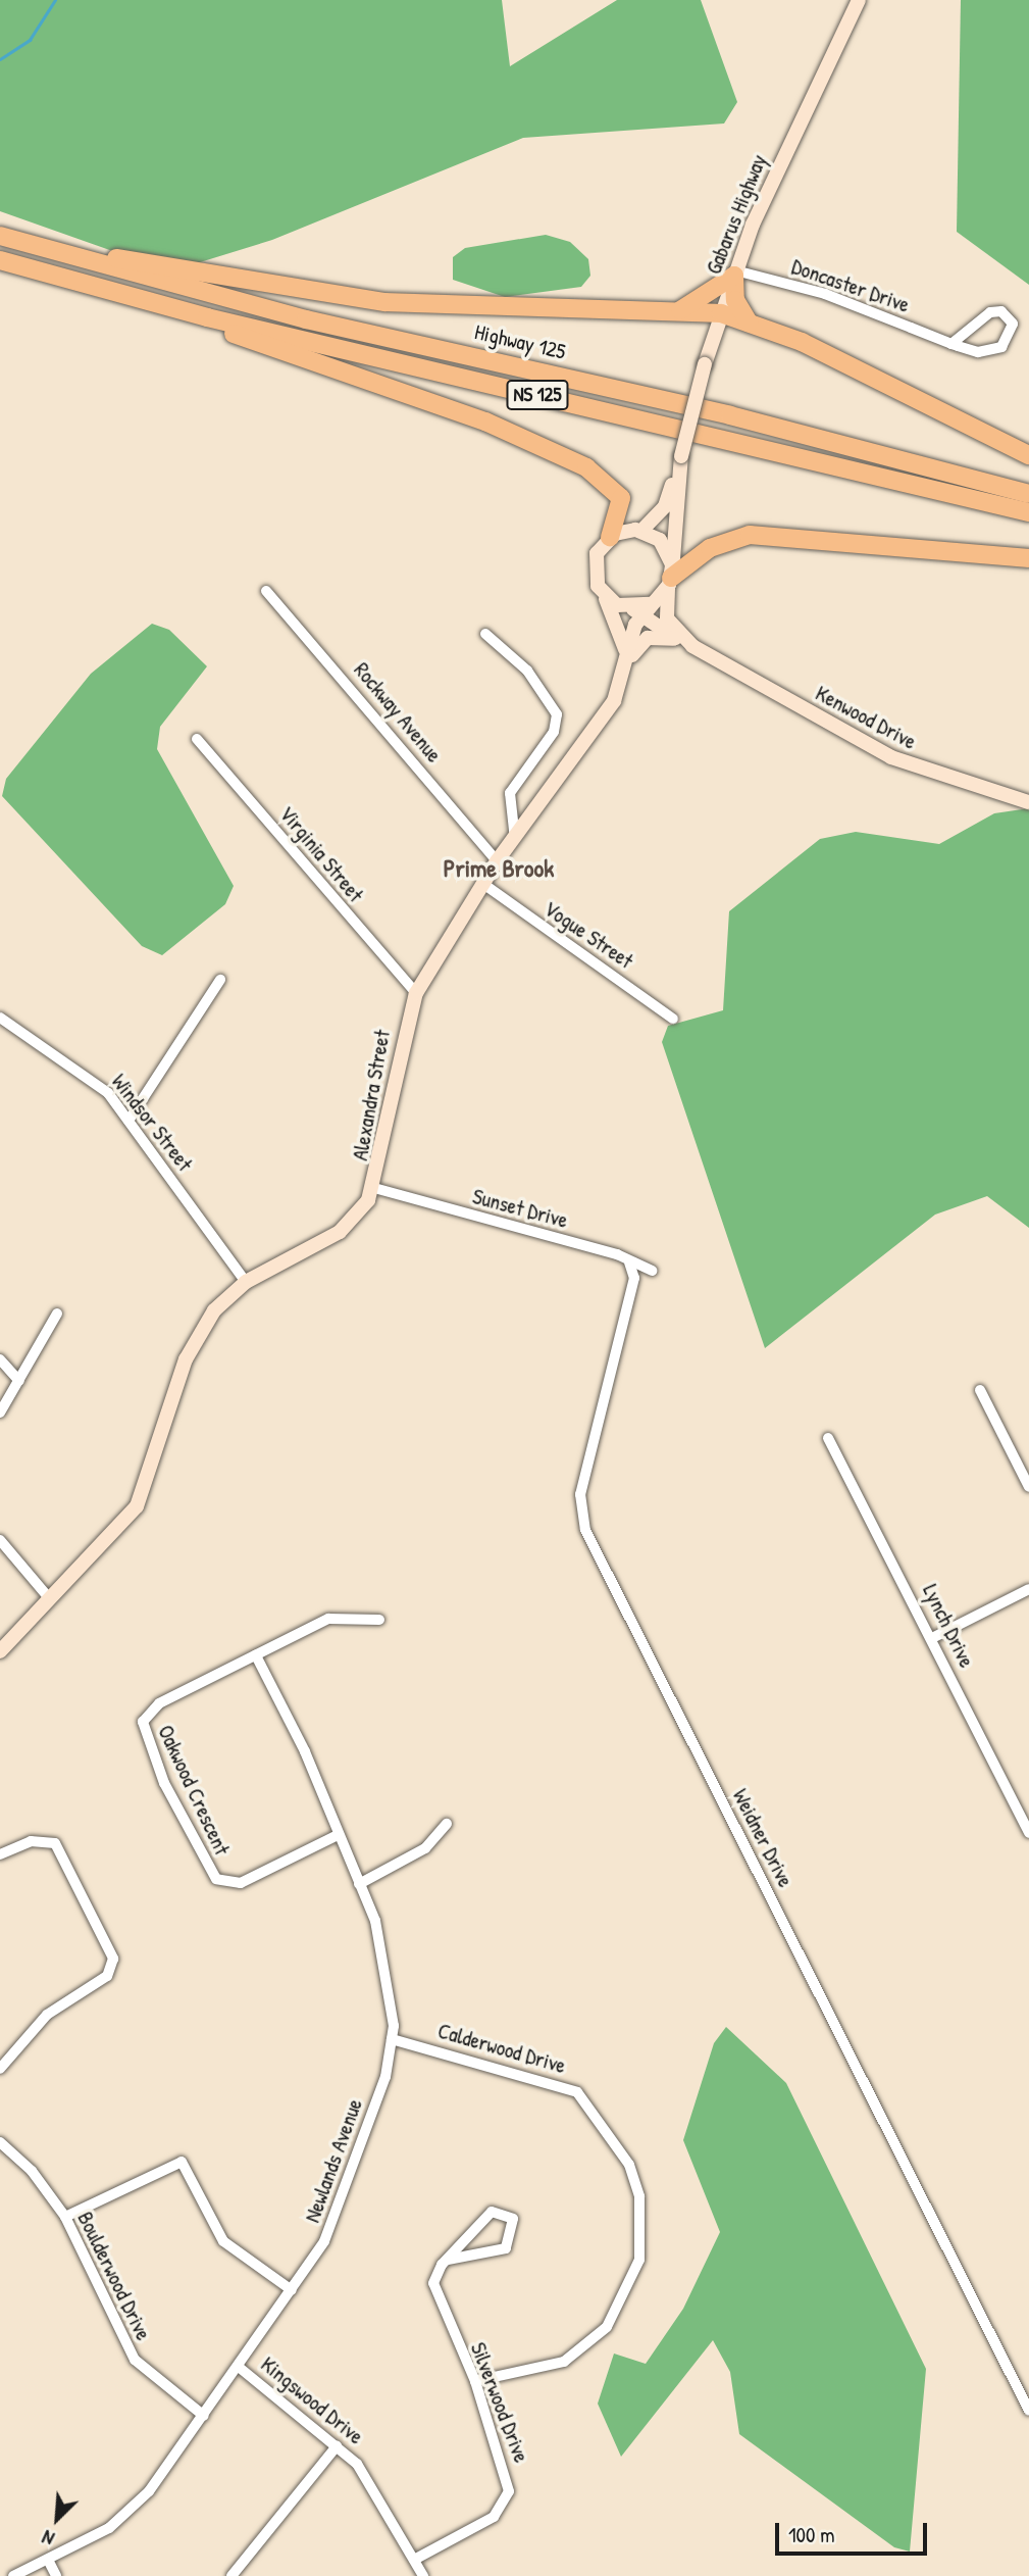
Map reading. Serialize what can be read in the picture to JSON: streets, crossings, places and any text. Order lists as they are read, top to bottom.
{
  "streets": {
    "highway": ["Highway 125", "NS 125"],
    "main road": ["Gabarus Highway", "Kenwood Drive", "Alexandra Street"],
    "street": [
      "Doncaster Drive",
      "Rockway Avenue",
      "Virginia Street",
      "Vogue Street",
      "Windsor Street",
      "Sunset Drive",
      "Lynch Drive",
      "Oakwood Crescent",
      "Weidner Drive",
      "Calderwood Drive",
      "Newlands Avenue",
      "Boulderwood Drive",
      "Kingswood Drive",
      "Silverwood Drive"
    ]
  },
  "crossings": [
    ["Gabarus Highway", "Doncaster Drive"],
    ["Gabarus Highway", "Kenwood Drive"],
    ["Gabarus Highway", "Alexandra Street"],
    ["Rockway Avenue", "Alexandra Street"],
    ["Kenwood Drive", "Alexandra Street"],
    ["Virginia Street", "Alexandra Street"],
    ["Vogue Street", "Alexandra Street"],
    ["Alexandra Street", "Windsor Street"],
    ["Alexandra Street", "Sunset Drive"],
    ["Sunset Drive", "Weidner Drive"],
    ["Oakwood Crescent", "Newlands Avenue"],
    ["Calderwood Drive", "Newlands Avenue"],
    ["Calderwood Drive", "Silverwood Drive"],
    ["Newlands Avenue", "Boulderwood Drive"],
    ["Newlands Avenue", "Kingswood Drive"],
    ["Kingswood Drive", "Silverwood Drive"]
  ],
  "districts": ["Prime Brook"],
  "scale_bar": "100 m",
  "north": "bottom left"
}
